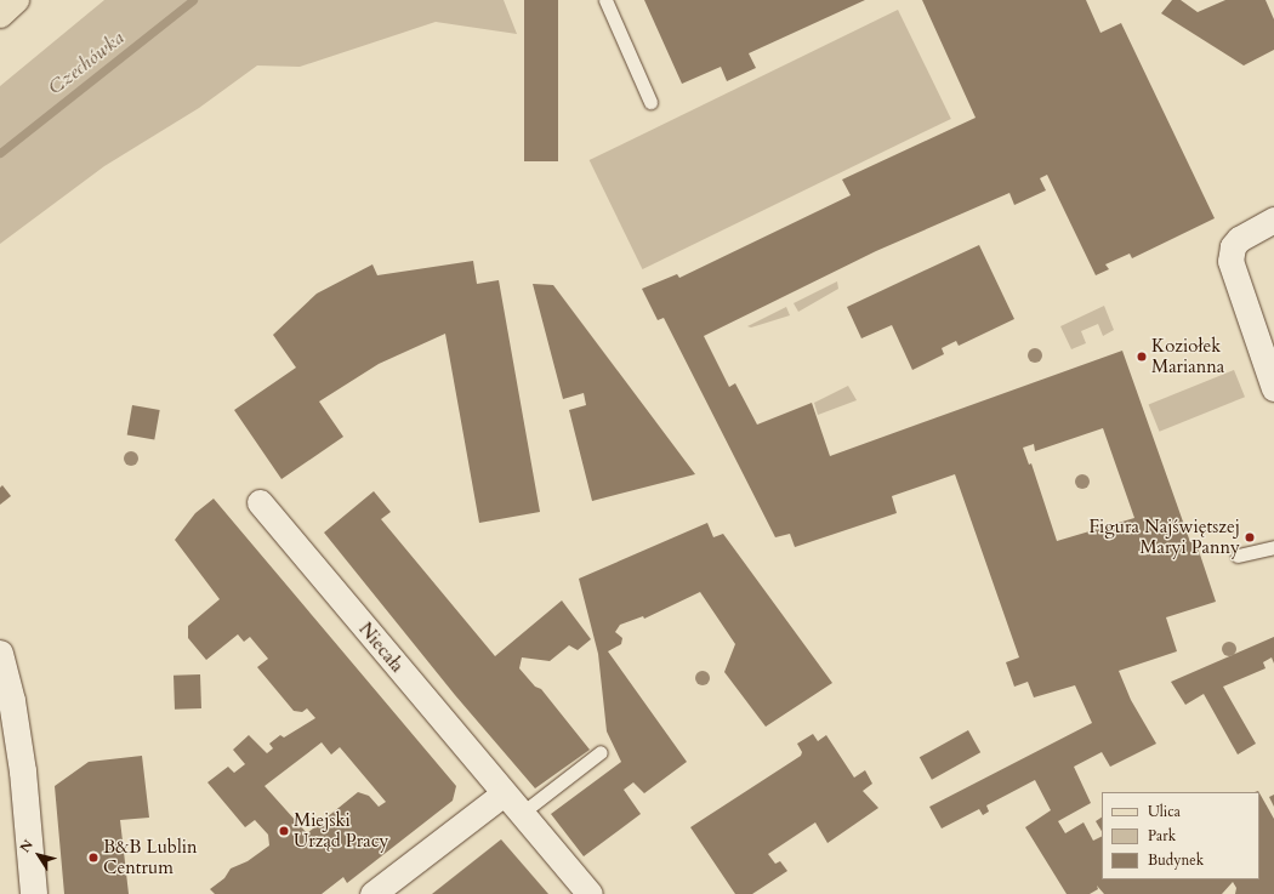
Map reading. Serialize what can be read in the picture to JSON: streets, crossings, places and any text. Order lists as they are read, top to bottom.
{
  "streets": {
    "street": ["Niecała"]
  },
  "water": ["Czechówka"],
  "places": [
    "Koziołek Marianna",
    "Figura Najświętszej Maryi Panny",
    "Miejski Urząd Pracy",
    "B&B Lublin Centrum"
  ],
  "legend": ["Ulica", "Park", "Budynek"],
  "north": "top left"
}
